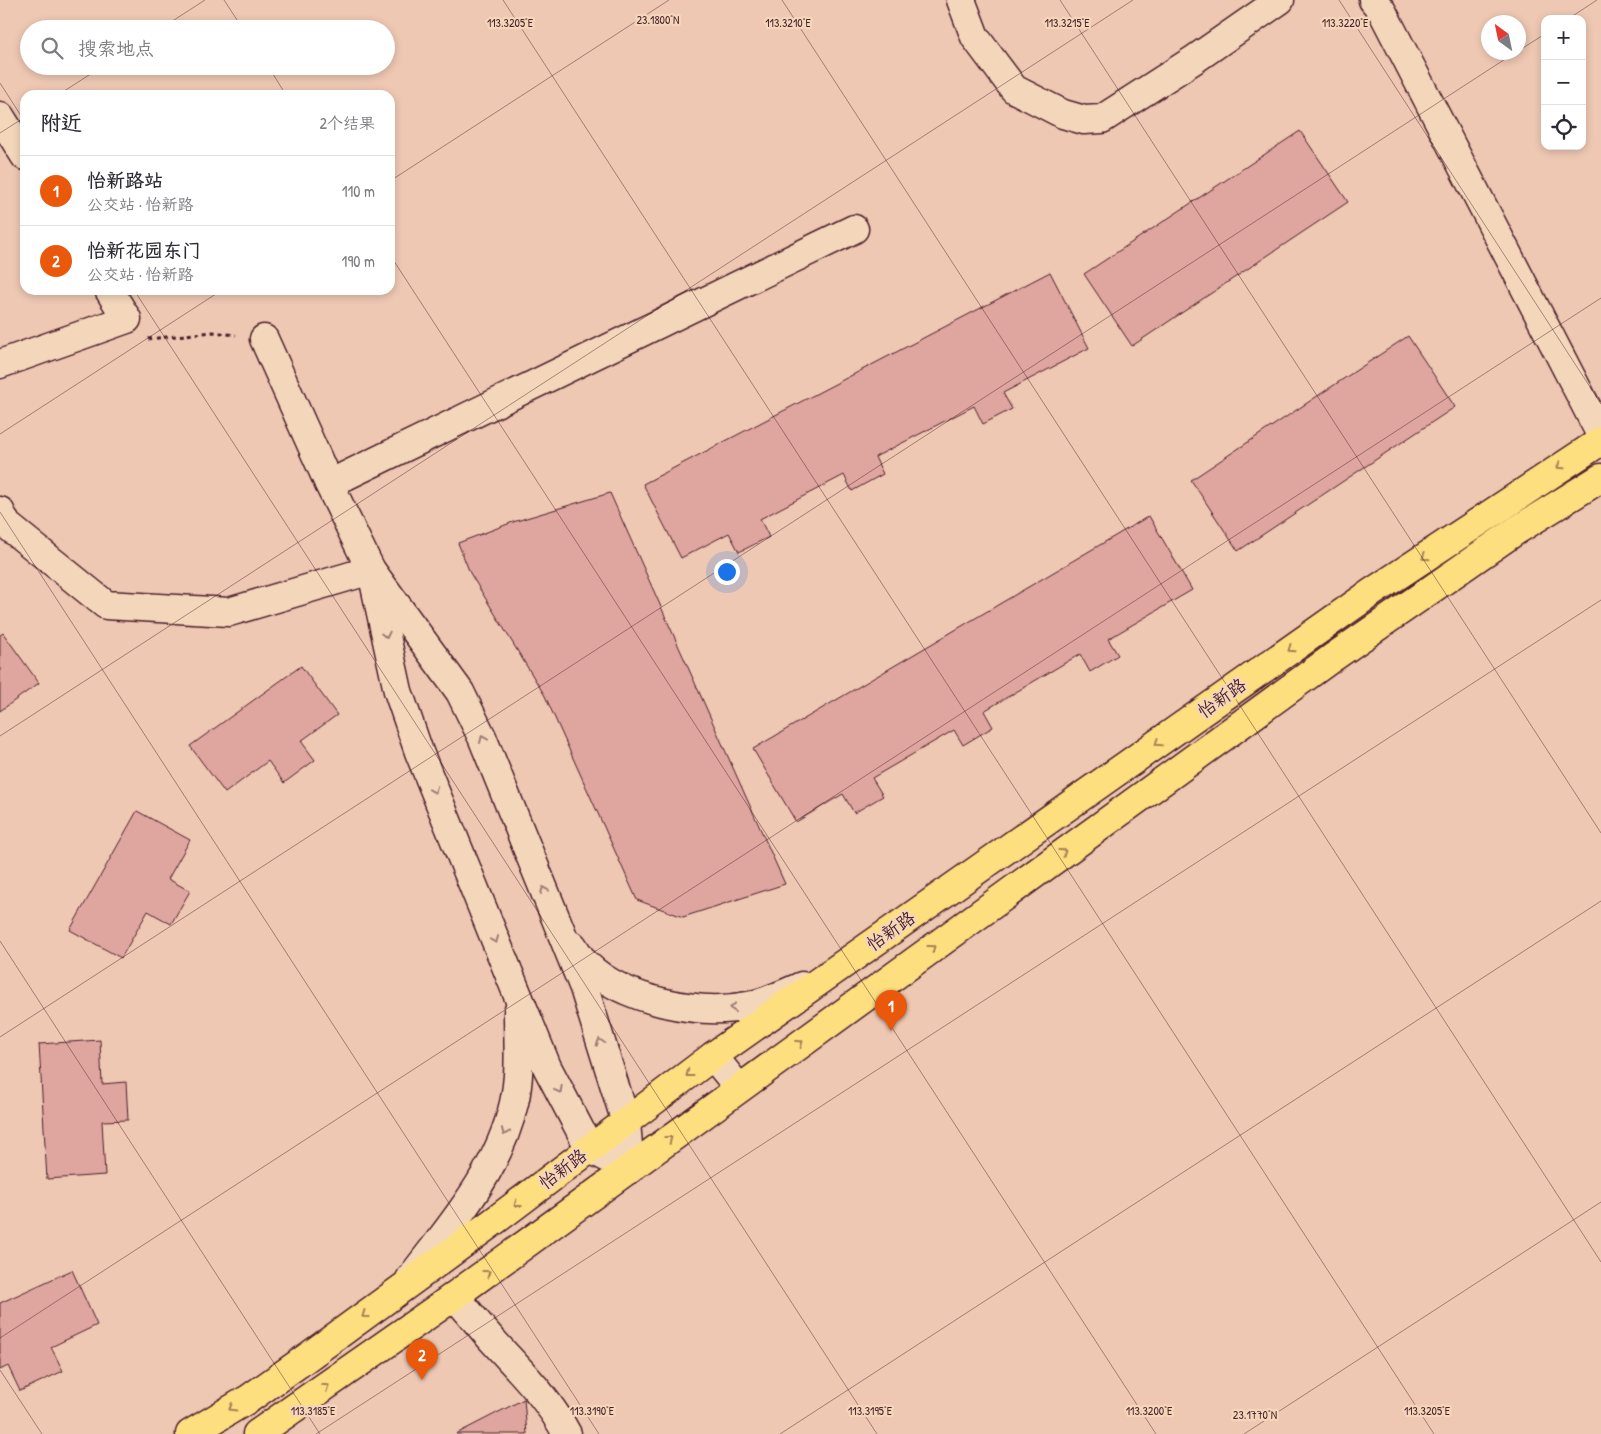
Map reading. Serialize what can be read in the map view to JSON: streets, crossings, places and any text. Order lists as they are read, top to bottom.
{
  "streets": {
    "main road": ["怡新路"]
  },
  "north": "top left",
  "page": {
    "map_buttons": ["+", "−"],
    "search": "搜索地点",
    "heading": ["附近", "2个结果"],
    "list": [
      {
        "mark": "1",
        "name": "怡新路站",
        "note": "公交站 · 怡新路",
        "value": "110 m"
      },
      {
        "mark": "2",
        "name": "怡新花园东门",
        "note": "公交站 · 怡新路",
        "value": "190 m"
      }
    ],
    "pins": ["1", "2"]
  },
  "coordinates": [
    "23.1800°N",
    "113.3205°E",
    "113.3210°E",
    "113.3215°E",
    "113.3220°E",
    "113.3185°E",
    "113.3190°E",
    "113.3195°E",
    "113.3200°E",
    "23.1770°N"
  ]
}
